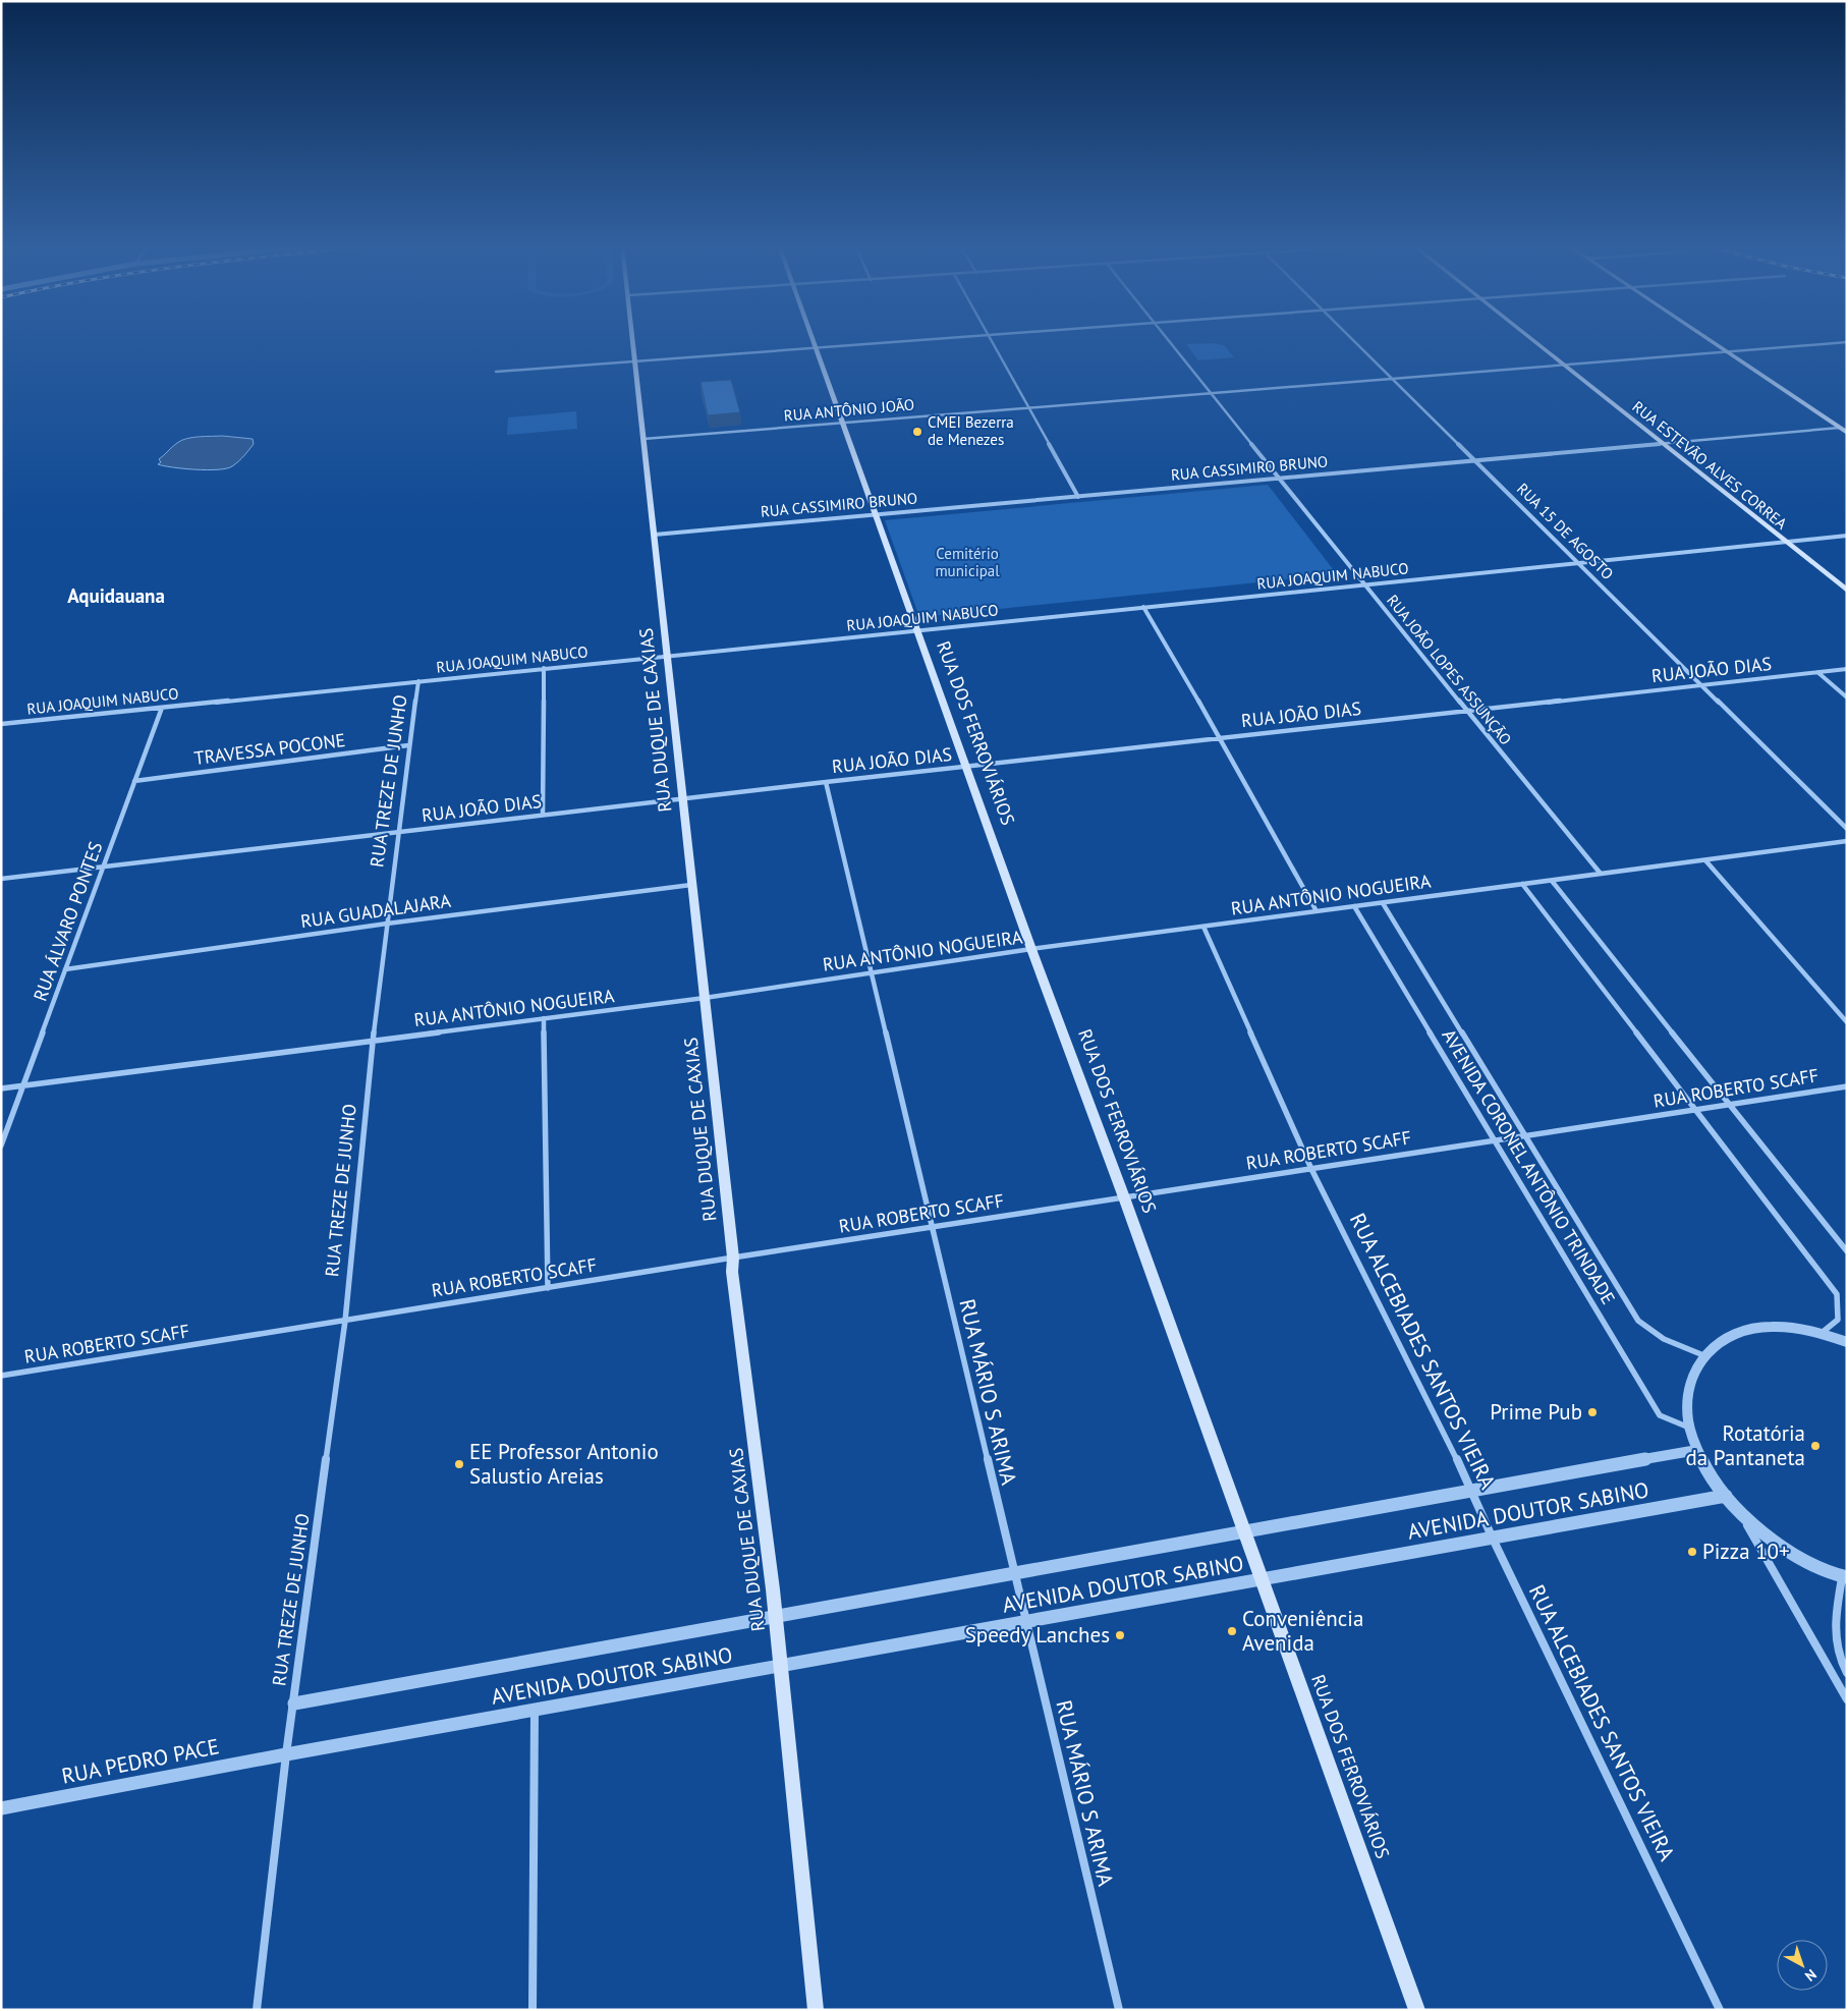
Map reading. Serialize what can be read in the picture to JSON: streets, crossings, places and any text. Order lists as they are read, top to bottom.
{
  "streets": {
    "main road": ["RUA ESTEVÃO ALVES CORREA", "RUA DUQUE DE CAXIAS", "RUA DOS FERROVIÁRIOS"],
    "street": [
      "RUA ANTÔNIO JOÃO",
      "RUA CASSIMIRO BRUNO",
      "RUA 15 DE AGOSTO",
      "RUA JOAQUIM NABUCO",
      "RUA JOÃO LOPES ASSUNÇÃO",
      "RUA JOÃO DIAS",
      "TRAVESSA POCONE",
      "RUA TREZE DE JUNHO",
      "RUA ANTÔNIO NOGUEIRA",
      "RUA GUADALAJARA",
      "RUA ÁLVARO PONTES",
      "RUA ROBERTO SCAFF",
      "AVENIDA CORONEL ANTÔNIO TRINDADE",
      "RUA ALCEBIADES SANTOS VIEIRA",
      "RUA MÁRIO S ARIMA",
      "AVENIDA DOUTOR SABINO",
      "RUA PEDRO PACE"
    ]
  },
  "crossings": [
    ["RUA ANTÔNIO JOÃO", "RUA ESTEVÃO ALVES CORREA"],
    ["RUA ANTÔNIO JOÃO", "RUA 15 DE AGOSTO"],
    ["RUA ANTÔNIO JOÃO", "RUA JOÃO LOPES ASSUNÇÃO"],
    ["RUA ANTÔNIO JOÃO", "RUA DUQUE DE CAXIAS"],
    ["RUA ANTÔNIO JOÃO", "RUA DOS FERROVIÁRIOS"],
    ["RUA ESTEVÃO ALVES CORREA", "RUA CASSIMIRO BRUNO"],
    ["RUA ESTEVÃO ALVES CORREA", "RUA JOAQUIM NABUCO"],
    ["RUA CASSIMIRO BRUNO", "RUA 15 DE AGOSTO"],
    ["RUA CASSIMIRO BRUNO", "RUA JOÃO LOPES ASSUNÇÃO"],
    ["RUA CASSIMIRO BRUNO", "RUA DUQUE DE CAXIAS"],
    ["RUA CASSIMIRO BRUNO", "RUA DOS FERROVIÁRIOS"],
    ["RUA 15 DE AGOSTO", "RUA JOAQUIM NABUCO"],
    ["RUA 15 DE AGOSTO", "RUA JOÃO DIAS"],
    ["RUA JOAQUIM NABUCO", "RUA JOÃO LOPES ASSUNÇÃO"],
    ["RUA JOAQUIM NABUCO", "RUA DUQUE DE CAXIAS"],
    ["RUA JOAQUIM NABUCO", "RUA DOS FERROVIÁRIOS"],
    ["RUA JOAQUIM NABUCO", "RUA TREZE DE JUNHO"],
    ["RUA JOAQUIM NABUCO", "RUA ÁLVARO PONTES"],
    ["RUA JOÃO LOPES ASSUNÇÃO", "RUA JOÃO DIAS"],
    ["RUA JOÃO LOPES ASSUNÇÃO", "RUA ANTÔNIO NOGUEIRA"],
    ["RUA JOÃO DIAS", "RUA DUQUE DE CAXIAS"],
    ["RUA JOÃO DIAS", "RUA DOS FERROVIÁRIOS"],
    ["RUA JOÃO DIAS", "RUA TREZE DE JUNHO"],
    ["RUA JOÃO DIAS", "RUA ÁLVARO PONTES"],
    ["RUA JOÃO DIAS", "RUA MÁRIO S ARIMA"],
    ["RUA DUQUE DE CAXIAS", "RUA ANTÔNIO NOGUEIRA"],
    ["RUA DUQUE DE CAXIAS", "RUA GUADALAJARA"],
    ["RUA DUQUE DE CAXIAS", "RUA ROBERTO SCAFF"],
    ["RUA DUQUE DE CAXIAS", "AVENIDA DOUTOR SABINO"],
    ["RUA DOS FERROVIÁRIOS", "RUA ANTÔNIO NOGUEIRA"],
    ["RUA DOS FERROVIÁRIOS", "RUA ROBERTO SCAFF"],
    ["RUA DOS FERROVIÁRIOS", "AVENIDA DOUTOR SABINO"],
    ["TRAVESSA POCONE", "RUA TREZE DE JUNHO"],
    ["TRAVESSA POCONE", "RUA ÁLVARO PONTES"],
    ["RUA TREZE DE JUNHO", "RUA ANTÔNIO NOGUEIRA"],
    ["RUA TREZE DE JUNHO", "RUA GUADALAJARA"],
    ["RUA TREZE DE JUNHO", "RUA ROBERTO SCAFF"],
    ["RUA TREZE DE JUNHO", "AVENIDA DOUTOR SABINO"],
    ["RUA TREZE DE JUNHO", "RUA PEDRO PACE"],
    ["RUA ANTÔNIO NOGUEIRA", "RUA ÁLVARO PONTES"],
    ["RUA ANTÔNIO NOGUEIRA", "AVENIDA CORONEL ANTÔNIO TRINDADE"],
    ["RUA ANTÔNIO NOGUEIRA", "RUA ALCEBIADES SANTOS VIEIRA"],
    ["RUA ANTÔNIO NOGUEIRA", "RUA MÁRIO S ARIMA"],
    ["RUA GUADALAJARA", "RUA ÁLVARO PONTES"],
    ["RUA ROBERTO SCAFF", "AVENIDA CORONEL ANTÔNIO TRINDADE"],
    ["RUA ROBERTO SCAFF", "RUA ALCEBIADES SANTOS VIEIRA"],
    ["RUA ROBERTO SCAFF", "RUA MÁRIO S ARIMA"],
    ["RUA ALCEBIADES SANTOS VIEIRA", "AVENIDA DOUTOR SABINO"],
    ["RUA MÁRIO S ARIMA", "AVENIDA DOUTOR SABINO"],
    ["AVENIDA DOUTOR SABINO", "RUA PEDRO PACE"]
  ],
  "districts": ["Aquidauana"],
  "parks": ["Cemitério municipal"],
  "places": [
    "CMEI Bezerra de Menezes",
    "Prime Pub",
    "Rotatória da Pantaneta",
    "EE Professor Antonio Salustio Areias",
    "Pizza 10+",
    "Conveniência Avenida",
    "Speedy Lanches"
  ],
  "north": "bottom right"
}
